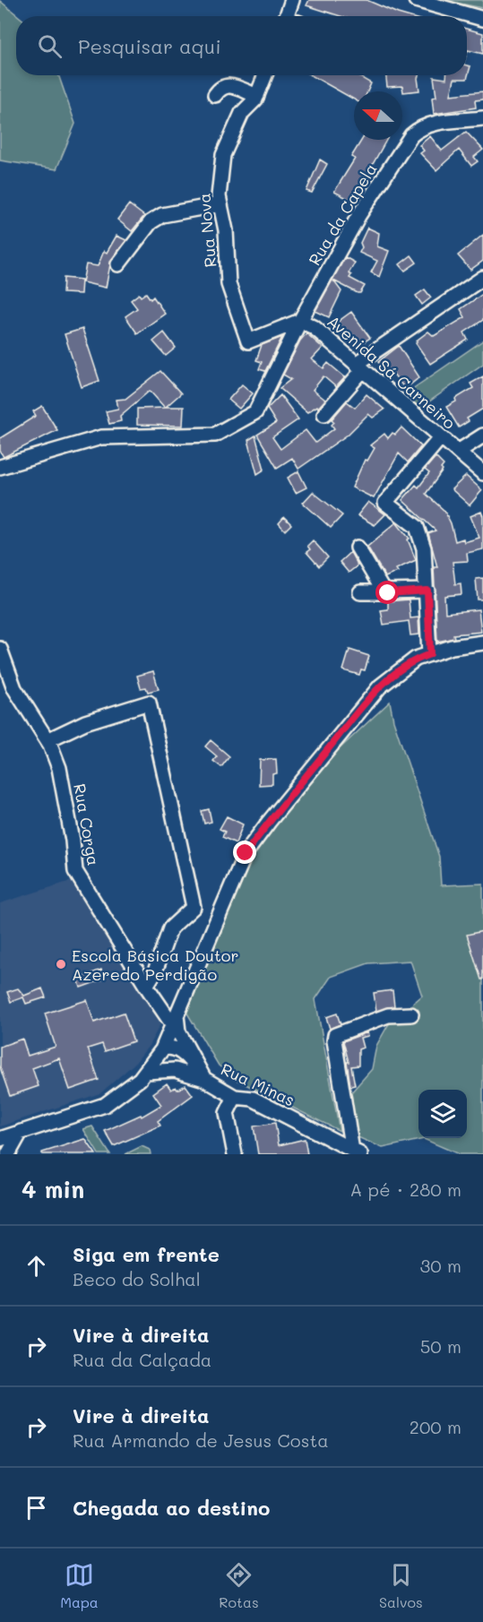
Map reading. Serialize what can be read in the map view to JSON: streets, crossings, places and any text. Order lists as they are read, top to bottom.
{
  "streets": {
    "street": [
      "Rua da Capela",
      "Rua Nova",
      "Avenida Sá Carneiro",
      "Rua Corga",
      "Rua Minas"
    ]
  },
  "crossings": [
    ["Rua da Capela", "Rua Nova"],
    ["Rua da Capela", "Avenida Sá Carneiro"],
    ["Rua Nova", "Avenida Sá Carneiro"],
    ["Rua Corga", "Rua Minas"]
  ],
  "places": ["Escola Básica Doutor Azeredo Perdigão"],
  "north": "left",
  "page": {
    "search": "Pesquisar aqui",
    "heading": ["4 min", "A pé · 280 m"],
    "list": [
      ["Siga em frente", "Beco do Solhal", "30 m"],
      ["Vire à direita", "Rua da Calçada", "50 m"],
      ["Vire à direita", "Rua Armando de Jesus Costa", "200 m"],
      "Chegada ao destino"
    ],
    "nav": ["Mapa", "Rotas", "Salvos"]
  }
}
